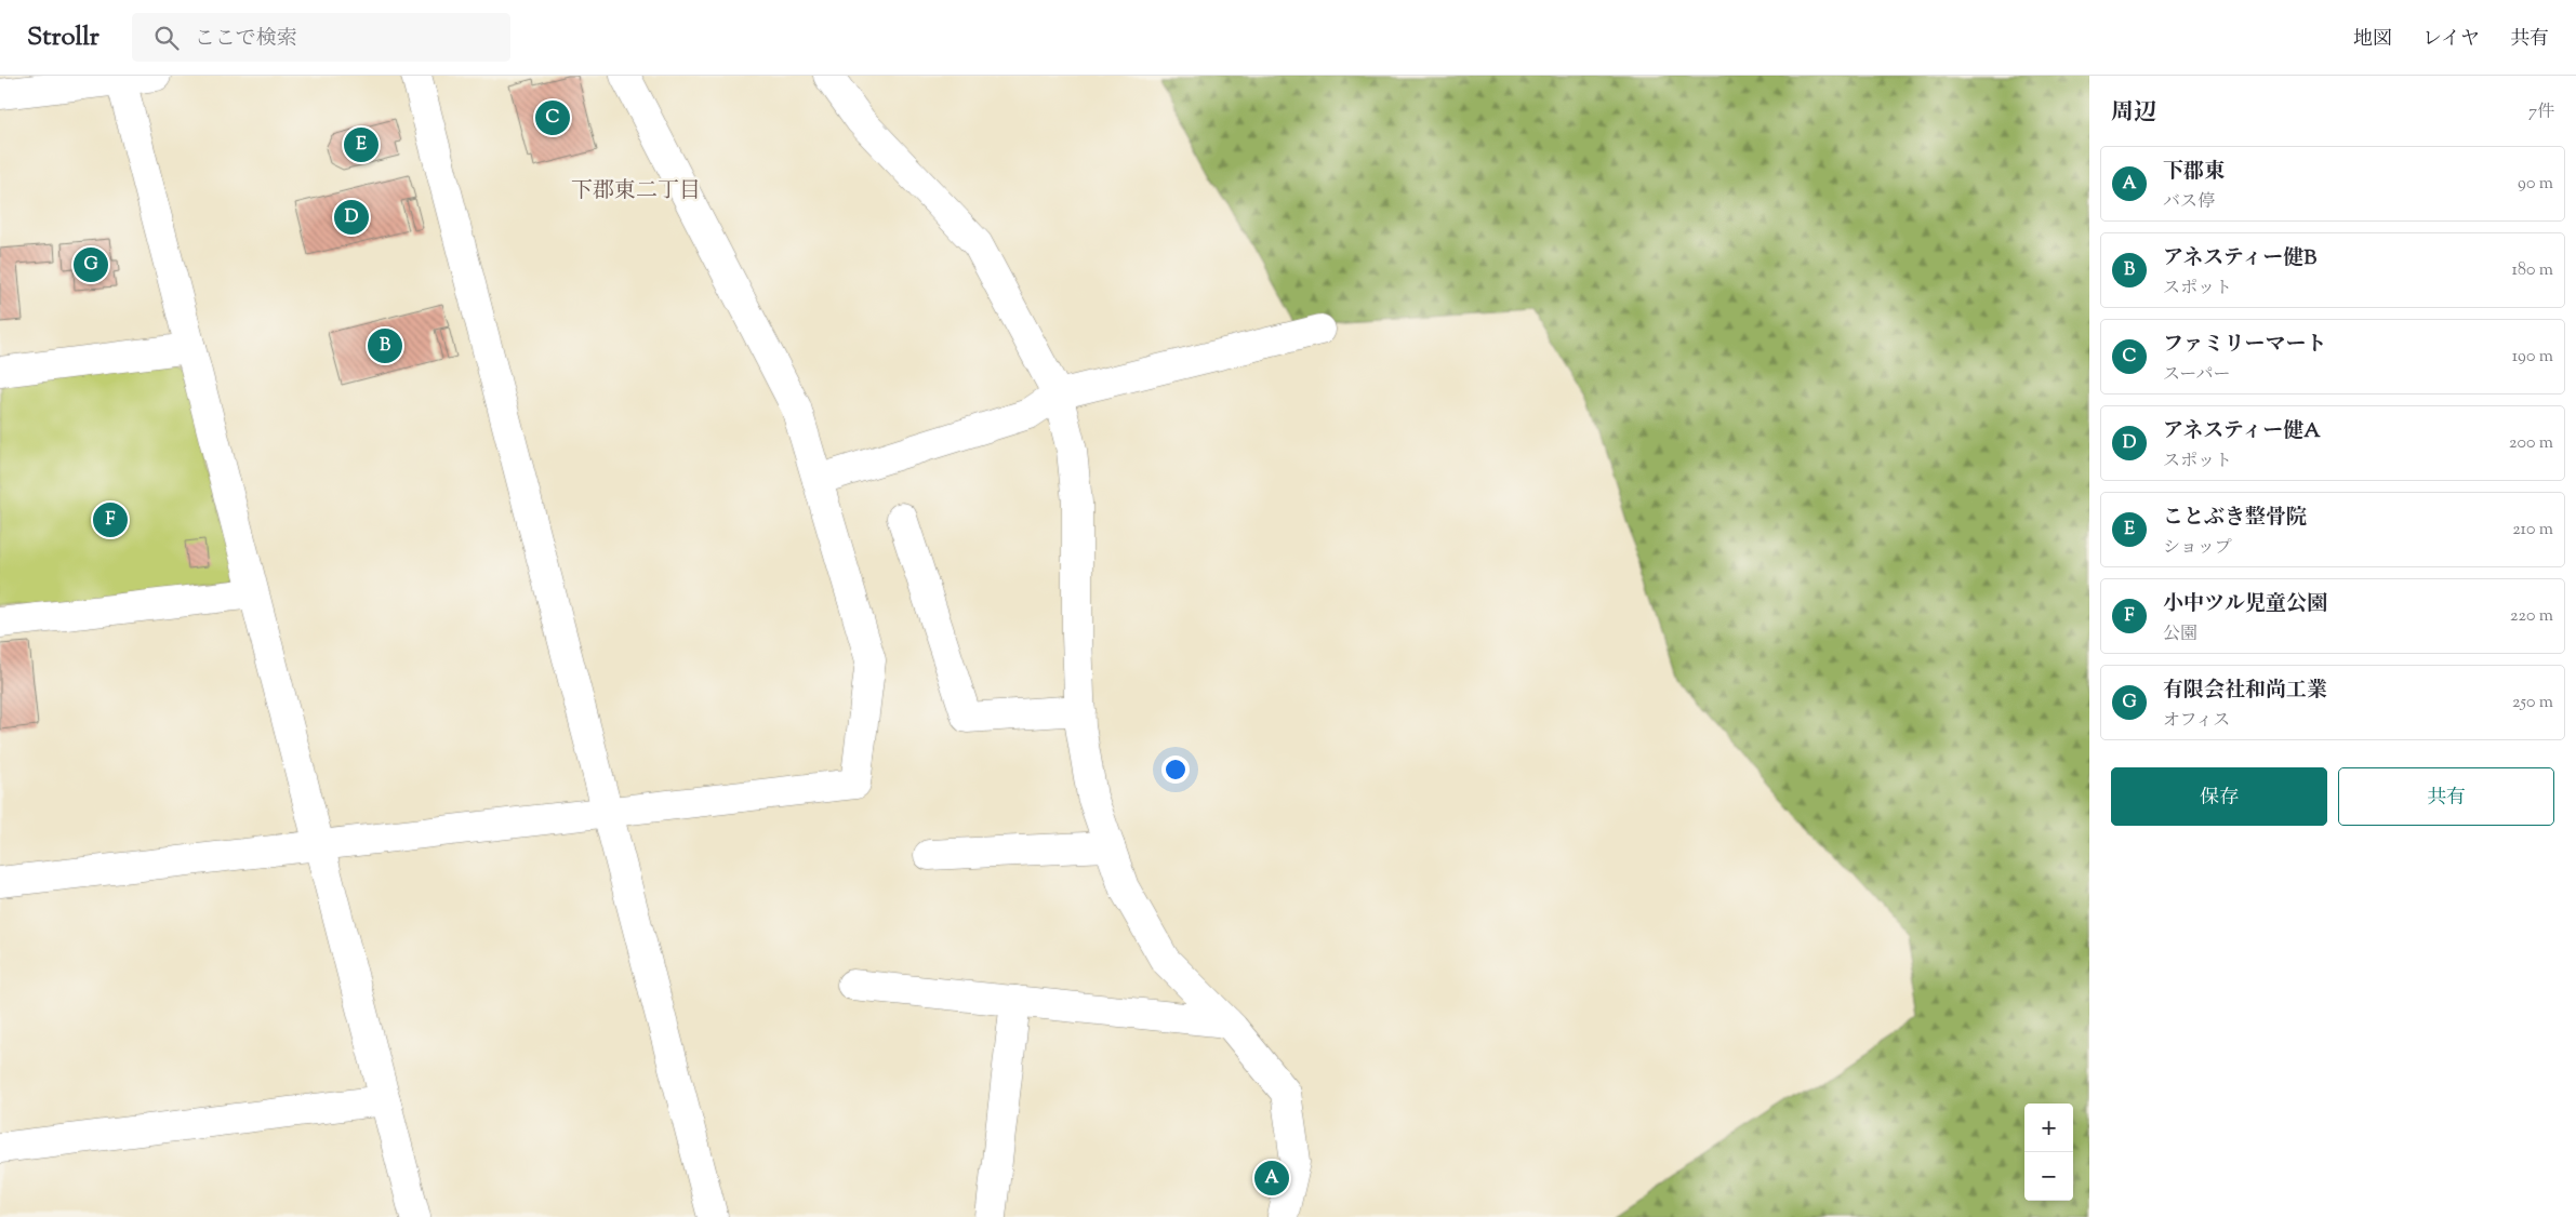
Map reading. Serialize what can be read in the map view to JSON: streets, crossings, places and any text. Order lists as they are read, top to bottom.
{
  "districts": ["下郡東二丁目"],
  "page": {
    "header": "Strollr",
    "search": "ここで検索",
    "nav": ["地図", "レイヤ", "共有"],
    "heading": ["周辺", "7件"],
    "pins": [
      "C",
      "E",
      "D",
      "G",
      "B",
      "F",
      "A"
    ],
    "list": [
      {
        "mark": "A",
        "name": "下郡東",
        "note": "バス停",
        "value": "90 m"
      },
      {
        "mark": "B",
        "name": "アネスティー健B",
        "note": "スポット",
        "value": "180 m"
      },
      {
        "mark": "C",
        "name": "ファミリーマート",
        "note": "スーパー",
        "value": "190 m"
      },
      {
        "mark": "D",
        "name": "アネスティー健A",
        "note": "スポット",
        "value": "200 m"
      },
      {
        "mark": "E",
        "name": "ことぶき整骨院",
        "note": "ショップ",
        "value": "210 m"
      },
      {
        "mark": "F",
        "name": "小中ツル児童公園",
        "note": "公園",
        "value": "220 m"
      },
      {
        "mark": "G",
        "name": "有限会社和尚工業",
        "note": "オフィス",
        "value": "250 m"
      }
    ],
    "buttons": ["保存", "共有"],
    "map_buttons": ["+", "−"]
  }
}
